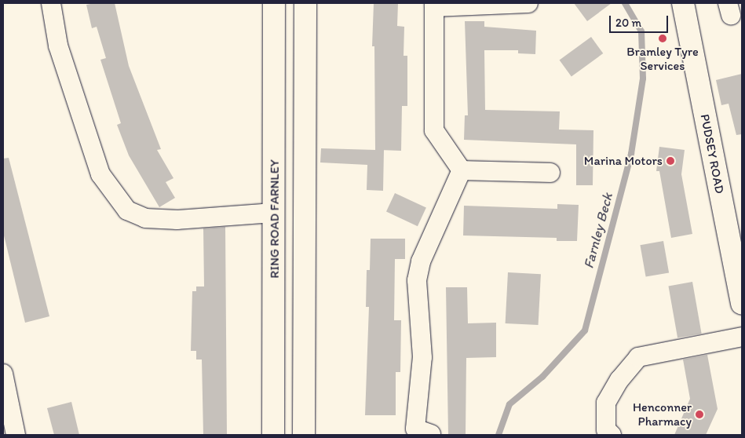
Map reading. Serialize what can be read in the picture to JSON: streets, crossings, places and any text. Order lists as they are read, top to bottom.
{
  "streets": {
    "main road": ["PUDSEY ROAD", "RING ROAD FARNLEY"]
  },
  "water": ["Farnley Beck"],
  "places": ["Bramley Tyre Services", "Marina Motors", "Henconner Pharmacy"],
  "scale_bar": "20 m"
}
